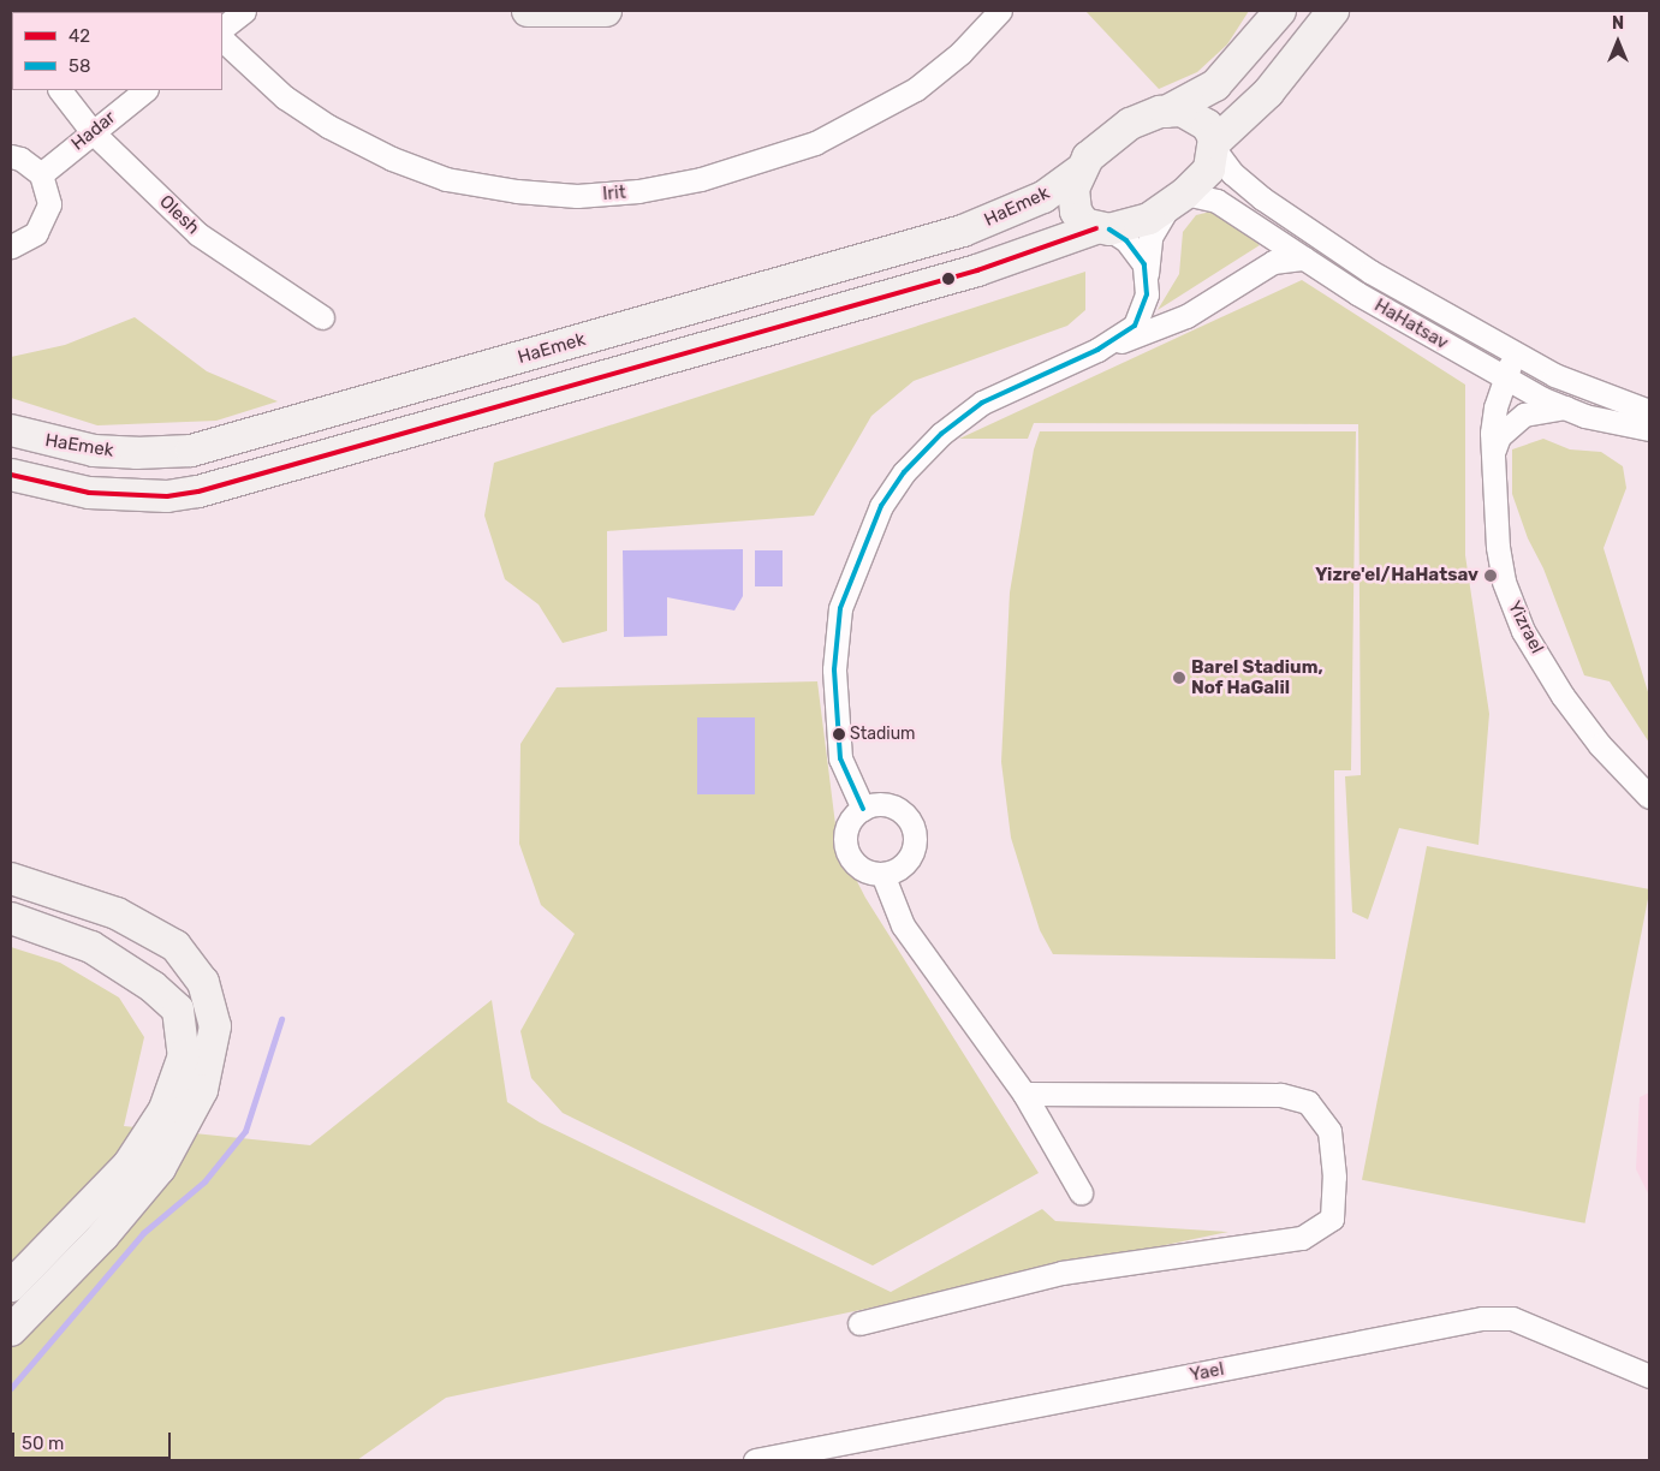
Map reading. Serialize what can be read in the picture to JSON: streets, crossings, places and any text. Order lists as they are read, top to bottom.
{
  "streets": {
    "main road": ["HaEmek"],
    "street": [
      "Hadar",
      "Irit",
      "Olesh",
      "HaHatsav",
      "Yizrael",
      "Yael"
    ]
  },
  "crossings": [
    ["Hadar", "Olesh"],
    ["HaEmek", "HaHatsav"],
    ["HaHatsav", "Yizrael"]
  ],
  "places": ["Yizre'el/HaHatsav", "Barel Stadium, Nof HaGalil", "Stadium"],
  "lines": ["transit line 42", "transit line 58"],
  "legend": ["42", "58"],
  "scale_bar": "50 m",
  "north": "top"
}
